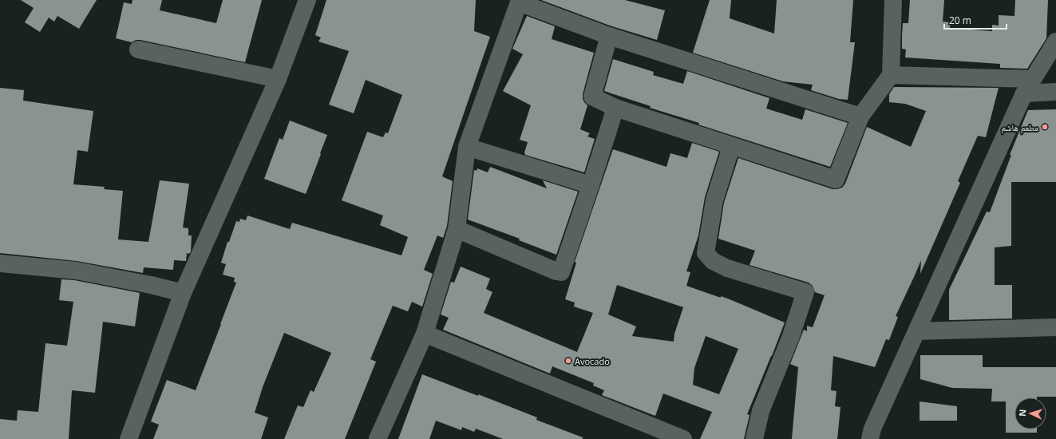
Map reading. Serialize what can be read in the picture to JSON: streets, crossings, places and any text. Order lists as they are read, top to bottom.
{
  "places": ["مطعم هاشم", "Avocado"],
  "scale_bar": "20 m",
  "north": "left"
}
